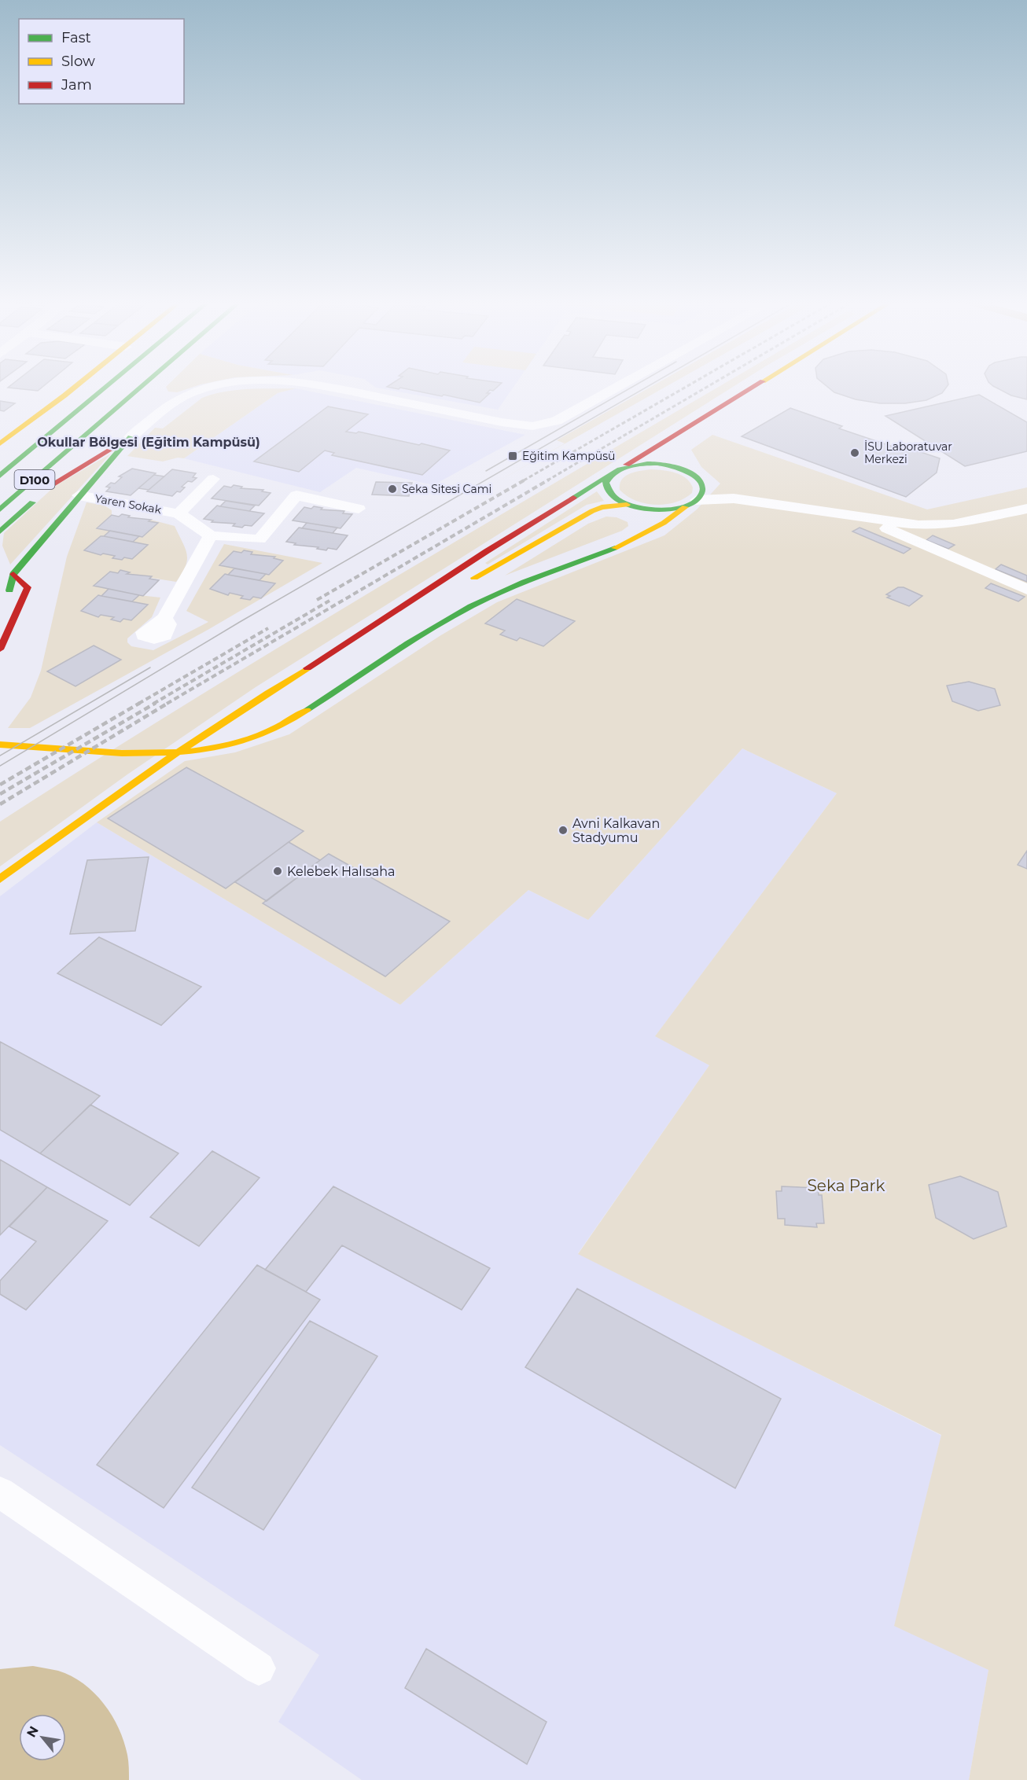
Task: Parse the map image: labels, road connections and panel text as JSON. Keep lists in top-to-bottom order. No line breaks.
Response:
{"streets":{"main road":["D100"],"street":["Yaren Sokak"]},"districts":["Okullar Bölgesi (Eğitim Kampüsü)"],"parks":["Seka Park"],"places":{"other":["İSU Laboratuvar Merkezi","Seka Sitesi Cami","Avni Kalkavan Stadyumu","Kelebek Halısaha"],"transit":["Eğitim Kampüsü"]},"legend":["Fast","Slow","Jam"],"north":"top left"}
